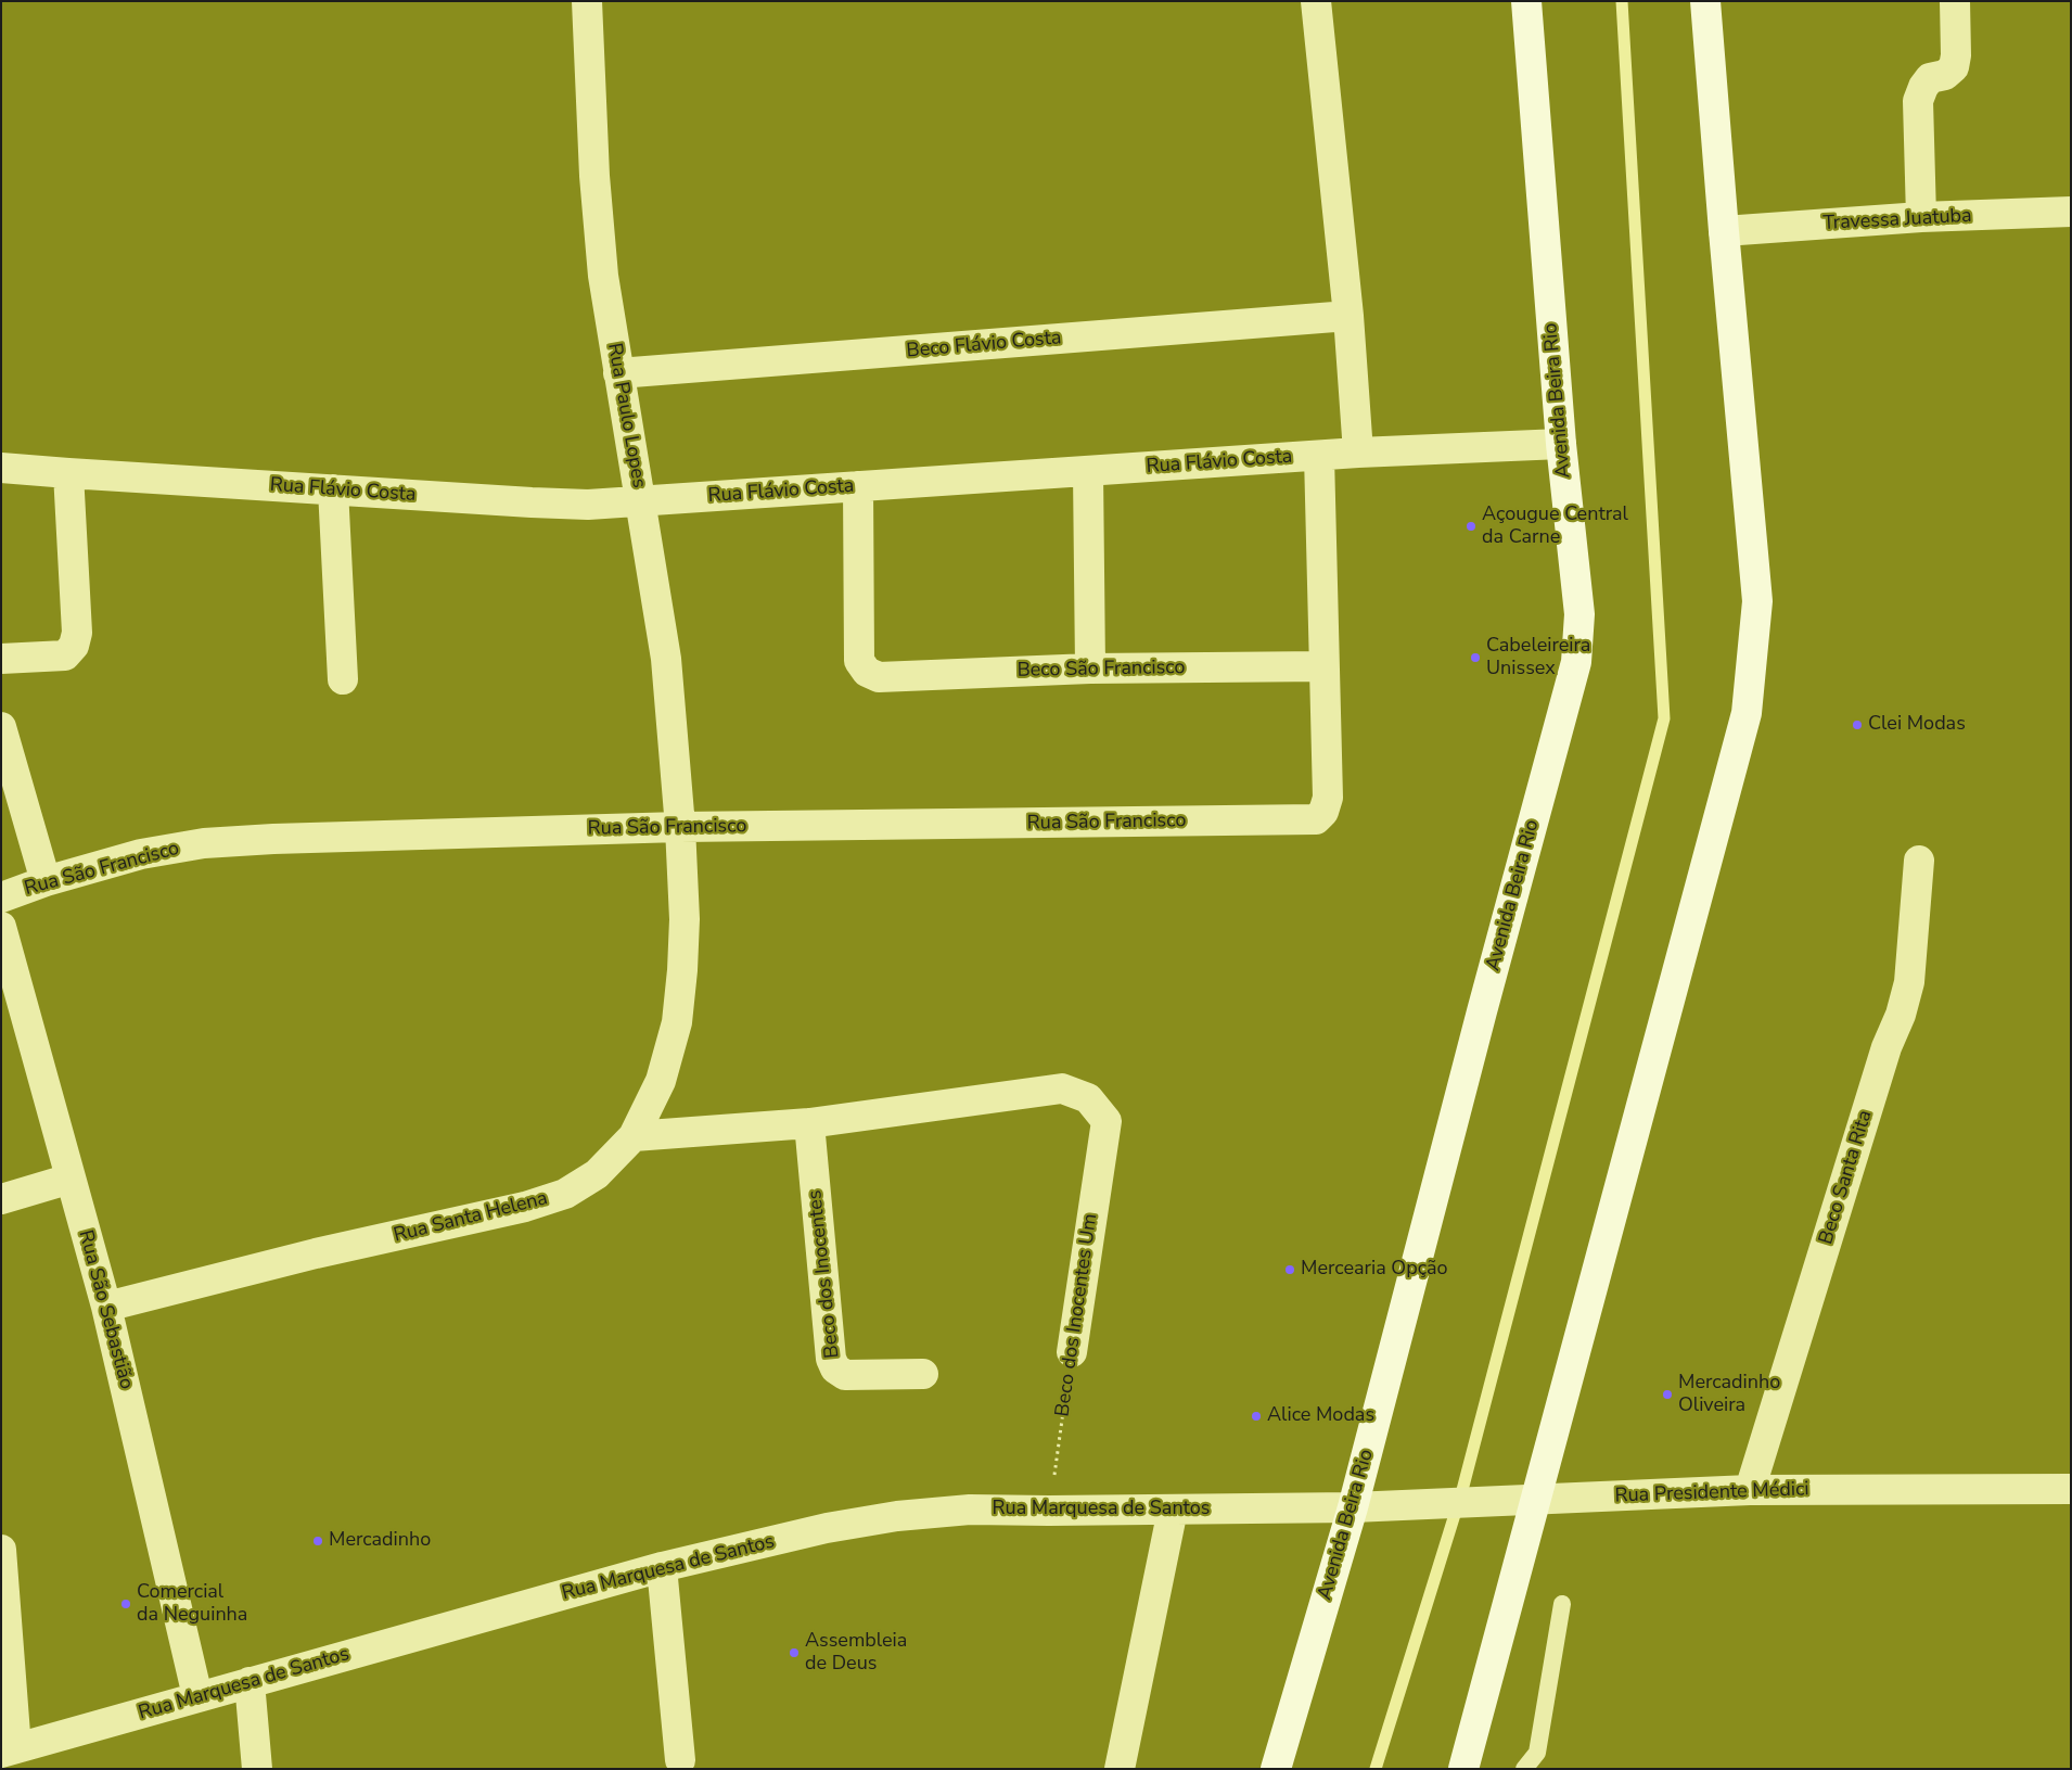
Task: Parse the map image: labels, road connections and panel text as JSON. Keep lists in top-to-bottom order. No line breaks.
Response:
{"streets":{"street":["Travessa Juatuba","Beco Flávio Costa","Avenida Beira Rio","Rua Paulo Lopes","Rua Flávio Costa","Beco São Francisco","Rua São Francisco","Beco Santa Rita","Rua Santa Helena","Beco dos Inocentes","Rua São Sebastião","Beco dos Inocentes Um","Rua Presidente Médici","Rua Marquesa de Santos"]},"crossings":[["Beco Flávio Costa","Rua Paulo Lopes"],["Avenida Beira Rio","Rua Flávio Costa"],["Avenida Beira Rio","Rua Presidente Médici"],["Avenida Beira Rio","Rua Marquesa de Santos"],["Rua Paulo Lopes","Rua Flávio Costa"],["Rua Paulo Lopes","Rua São Francisco"],["Rua Paulo Lopes","Rua Santa Helena"],["Rua Flávio Costa","Beco São Francisco"],["Beco São Francisco","Rua São Francisco"],["Rua São Francisco","Rua Santa Helena"],["Beco Santa Rita","Rua Presidente Médici"],["Rua Santa Helena","Rua São Sebastião"],["Beco dos Inocentes","Beco dos Inocentes Um"],["Rua São Sebastião","Rua Marquesa de Santos"],["Beco dos Inocentes Um","Rua Marquesa de Santos"],["Rua Presidente Médici","Rua Marquesa de Santos"]],"places":["Açougue Central da Carne","Cabeleireira Unissex","Clei Modas","Mercearia Opção","Mercadinho Oliveira","Alice Modas","Mercadinho","Comercial da Neguinha","Assembleia de Deus"]}
